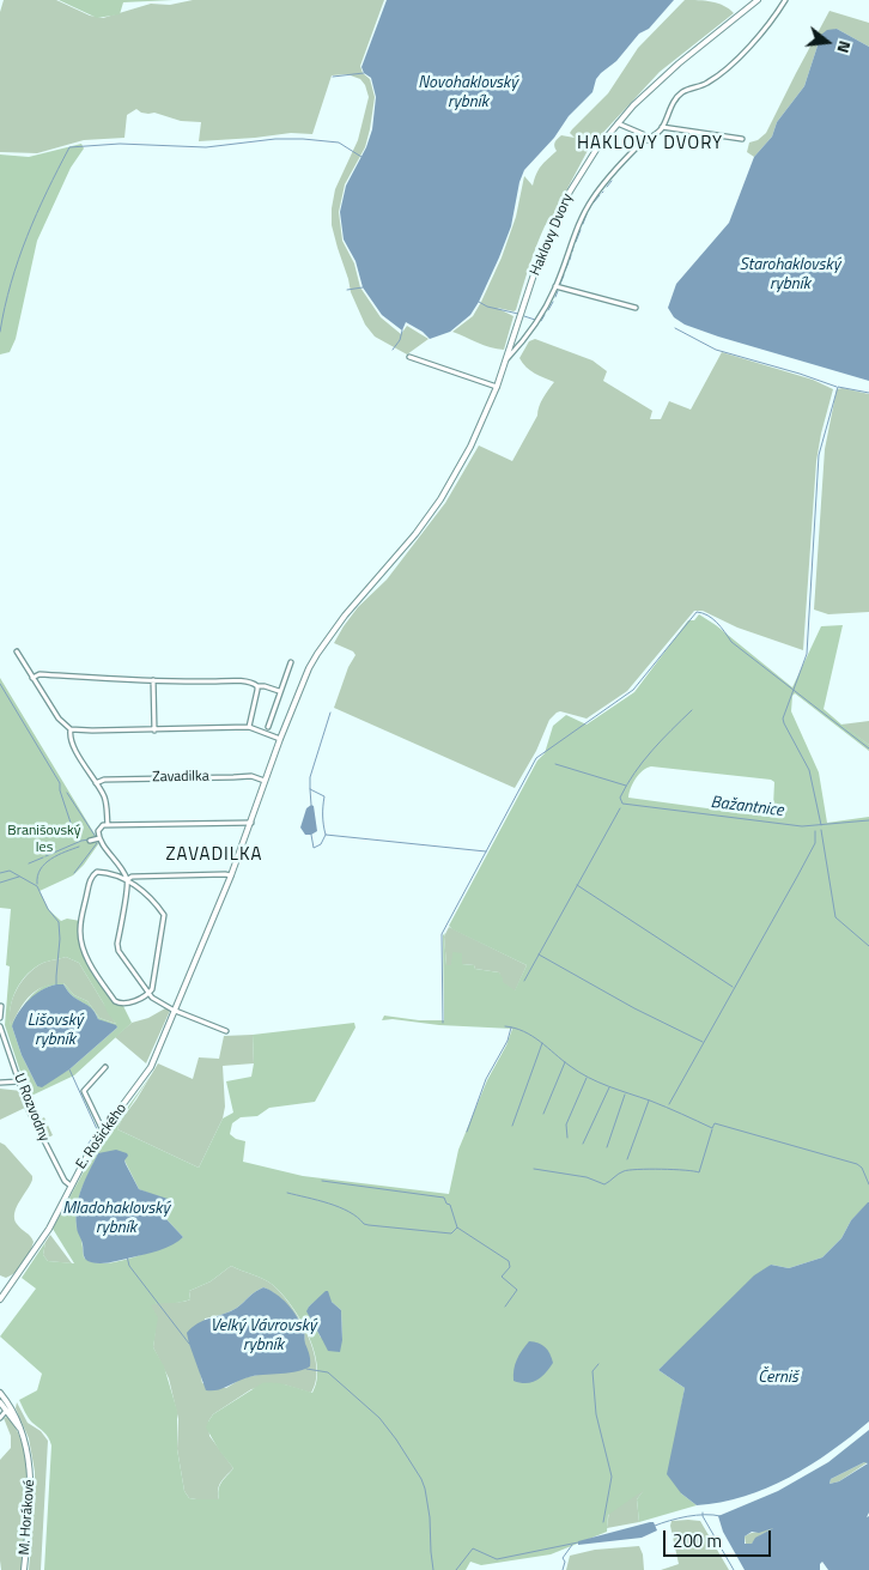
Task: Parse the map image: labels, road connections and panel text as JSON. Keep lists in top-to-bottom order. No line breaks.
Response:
{"streets":{"street":["Haklovy Dvory","Zavadilka","U Rozvodny","E. Rošického","M. Horákové"]},"crossings":[["U Rozvodny","E. Rošického"]],"districts":["HAKLOVY DVORY","ZAVADILKA"],"water":["Novohaklovský rybník","Starohaklovský rybník","Bažantnice","Lišovský rybník","Mladohaklovský rybník","Velký Vávrovský rybník","Černiš"],"parks":["Branišovský les"],"scale_bar":"200 m","north":"right"}
